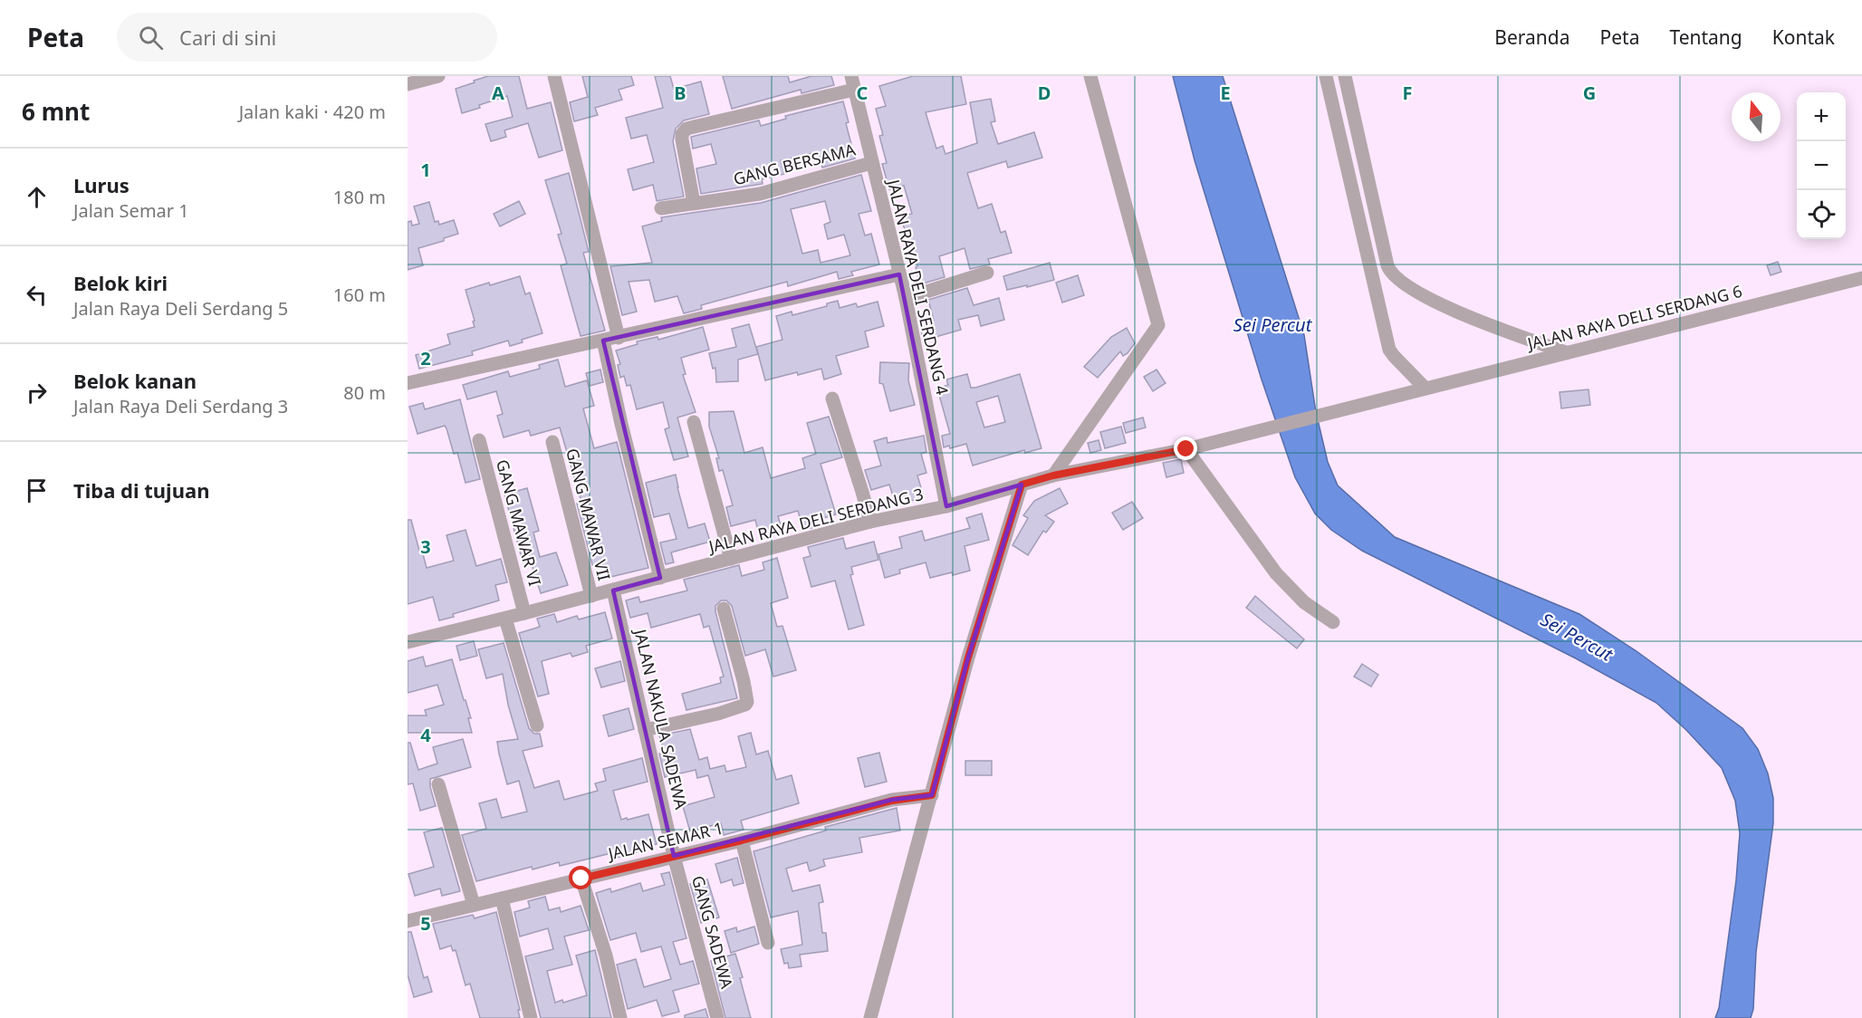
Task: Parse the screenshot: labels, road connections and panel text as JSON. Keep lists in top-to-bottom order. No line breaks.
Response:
{"streets":{"street":["GANG BERSAMA","JALAN RAYA DELI SERDANG 4","JALAN RAYA DELI SERDANG 6","GANG MAWAR VII","JALAN RAYA DELI SERDANG 3","GANG MAWAR VI","JALAN NAKULA SADEWA","JALAN SEMAR 1","GANG SADEWA"]},"crossings":[["GANG BERSAMA","JALAN RAYA DELI SERDANG 4"],["JALAN RAYA DELI SERDANG 4","JALAN RAYA DELI SERDANG 3"],["JALAN RAYA DELI SERDANG 6","JALAN RAYA DELI SERDANG 3"],["GANG MAWAR VII","JALAN RAYA DELI SERDANG 3"],["JALAN RAYA DELI SERDANG 3","GANG MAWAR VI"],["JALAN RAYA DELI SERDANG 3","JALAN NAKULA SADEWA"],["JALAN NAKULA SADEWA","JALAN SEMAR 1"],["JALAN NAKULA SADEWA","GANG SADEWA"],["JALAN SEMAR 1","GANG SADEWA"]],"water":["Sei Percut"],"north":"top","page":{"header":"Peta","search":"Cari di sini","nav":["Beranda","Peta","Tentang","Kontak"],"heading":["6 mnt","Jalan kaki · 420 m"],"map_buttons":["+","−"],"list":[["Lurus","Jalan Semar 1","180 m"],["Belok kiri","Jalan Raya Deli Serdang 5","160 m"],["Belok kanan","Jalan Raya Deli Serdang 3","80 m"],"Tiba di tujuan"]},"grid":{"columns":["A","B","C","D","E","F","G"],"rows":["1","2","3","4","5"]}}
